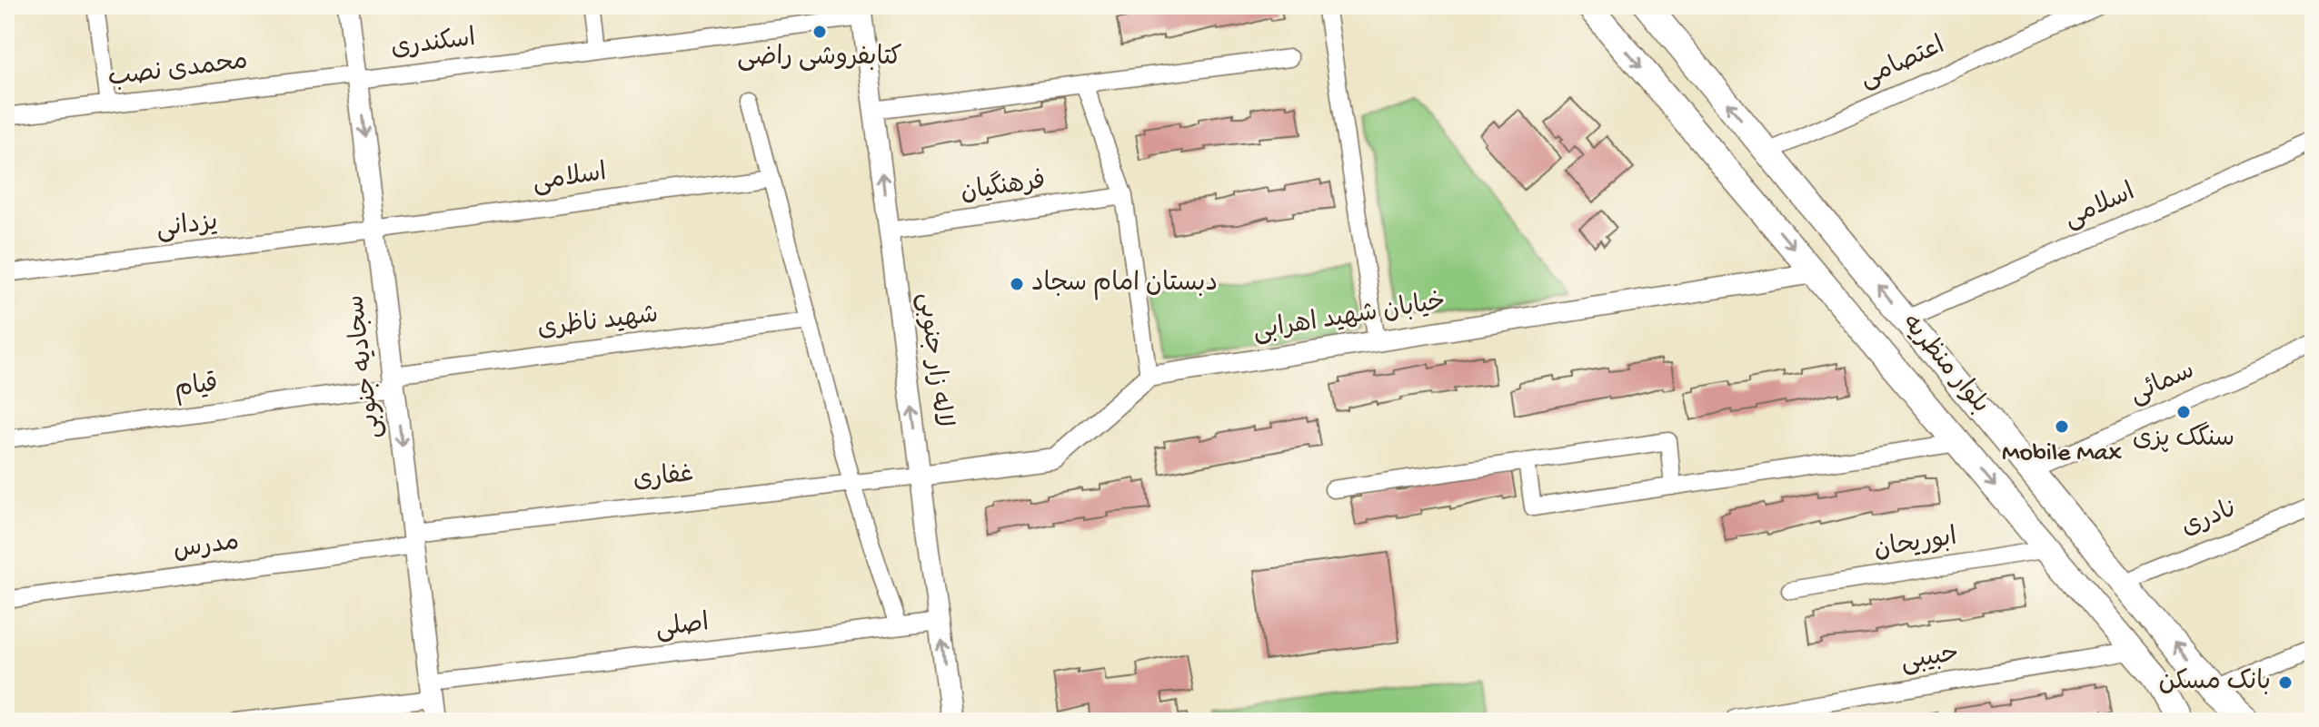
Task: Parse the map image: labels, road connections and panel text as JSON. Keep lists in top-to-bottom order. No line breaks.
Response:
{"streets":{"main road":["بلوار منظریه"],"street":["اسکندری","اعتصامی","محمدی نصب","اسلامی","فرهنگیان","یزدانی","خیابان شهید اهرابی","شهید ناظری","لاله زار جنوبی","سجادیه جنوبی","سمائی","قیام","غفاری","نادری","ابوریحان","مدرس","اصلی","حبیبی"]},"crossings":[["اسکندری","محمدی نصب"],["اسکندری","لاله زار جنوبی"],["اسکندری","سجادیه جنوبی"],["اعتصامی","بلوار منظریه"],["محمدی نصب","سجادیه جنوبی"],["اسلامی","یزدانی"],["اسلامی","بلوار منظریه"],["اسلامی","سجادیه جنوبی"],["فرهنگیان","لاله زار جنوبی"],["یزدانی","سجادیه جنوبی"],["خیابان شهید اهرابی","بلوار منظریه"],["شهید ناظری","سجادیه جنوبی"],["شهید ناظری","قیام"],["لاله زار جنوبی","غفاری"],["لاله زار جنوبی","اصلی"],["بلوار منظریه","سمائی"],["بلوار منظریه","نادری"],["بلوار منظریه","ابوریحان"],["بلوار منظریه","حبیبی"],["سجادیه جنوبی","قیام"],["سجادیه جنوبی","غفاری"],["سجادیه جنوبی","مدرس"],["سجادیه جنوبی","اصلی"],["غفاری","مدرس"]],"one_way":["سجادیه جنوبی"],"places":["کتابفروشی راضی","دبستان امام سجاد","سنگک پزی","Mobile Max","بانک مسکن"]}
